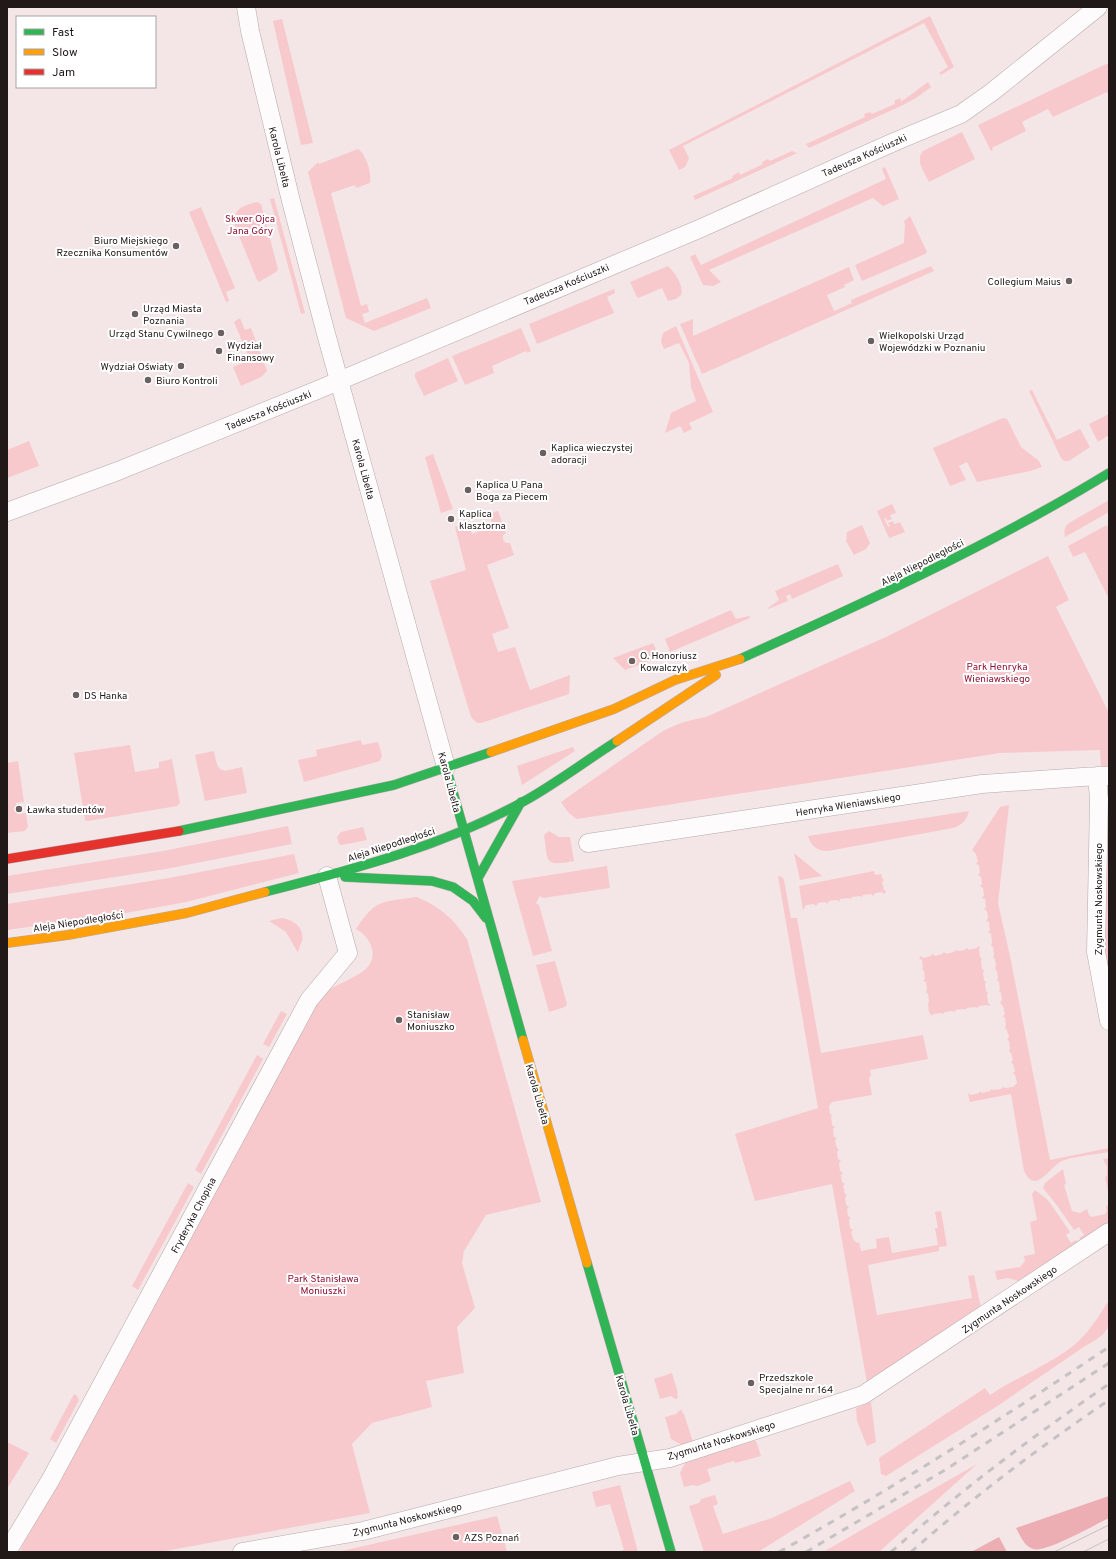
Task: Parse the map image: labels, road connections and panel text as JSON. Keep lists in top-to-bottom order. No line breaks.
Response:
{"streets":{"street":["Tadeusza Kościuszki","Karola Libelta","Aleja Niepodległości","Henryka Wieniawskiego","Zygmunta Noskowskiego","Fryderyka Chopina"]},"crossings":[["Tadeusza Kościuszki","Karola Libelta"],["Karola Libelta","Aleja Niepodległości"],["Karola Libelta","Zygmunta Noskowskiego"],["Aleja Niepodległości","Fryderyka Chopina"],["Henryka Wieniawskiego","Zygmunta Noskowskiego"]],"parks":["Skwer Ojca Jana Góry","Park Henryka Wieniawskiego","Park Stanisława Moniuszki"],"places":["Biuro Miejskiego Rzecznika Konsumentów","Collegium Maius","Urząd Miasta Poznania","Urząd Stanu Cywilnego","Wielkopolski Urząd Wojewódzki w Poznaniu","Wydział Finansowy","Wydział Oświaty","Biuro Kontroli","Kaplica wieczystej adoracji","Kaplica U Pana Boga za Piecem","Kaplica klasztorna","O. Honoriusz Kowalczyk","DS Hanka","Ławka studentów","Stanisław Moniuszko","Przedszkole Specjalne nr 164","AZS Poznań"],"legend":["Fast","Slow","Jam"]}
